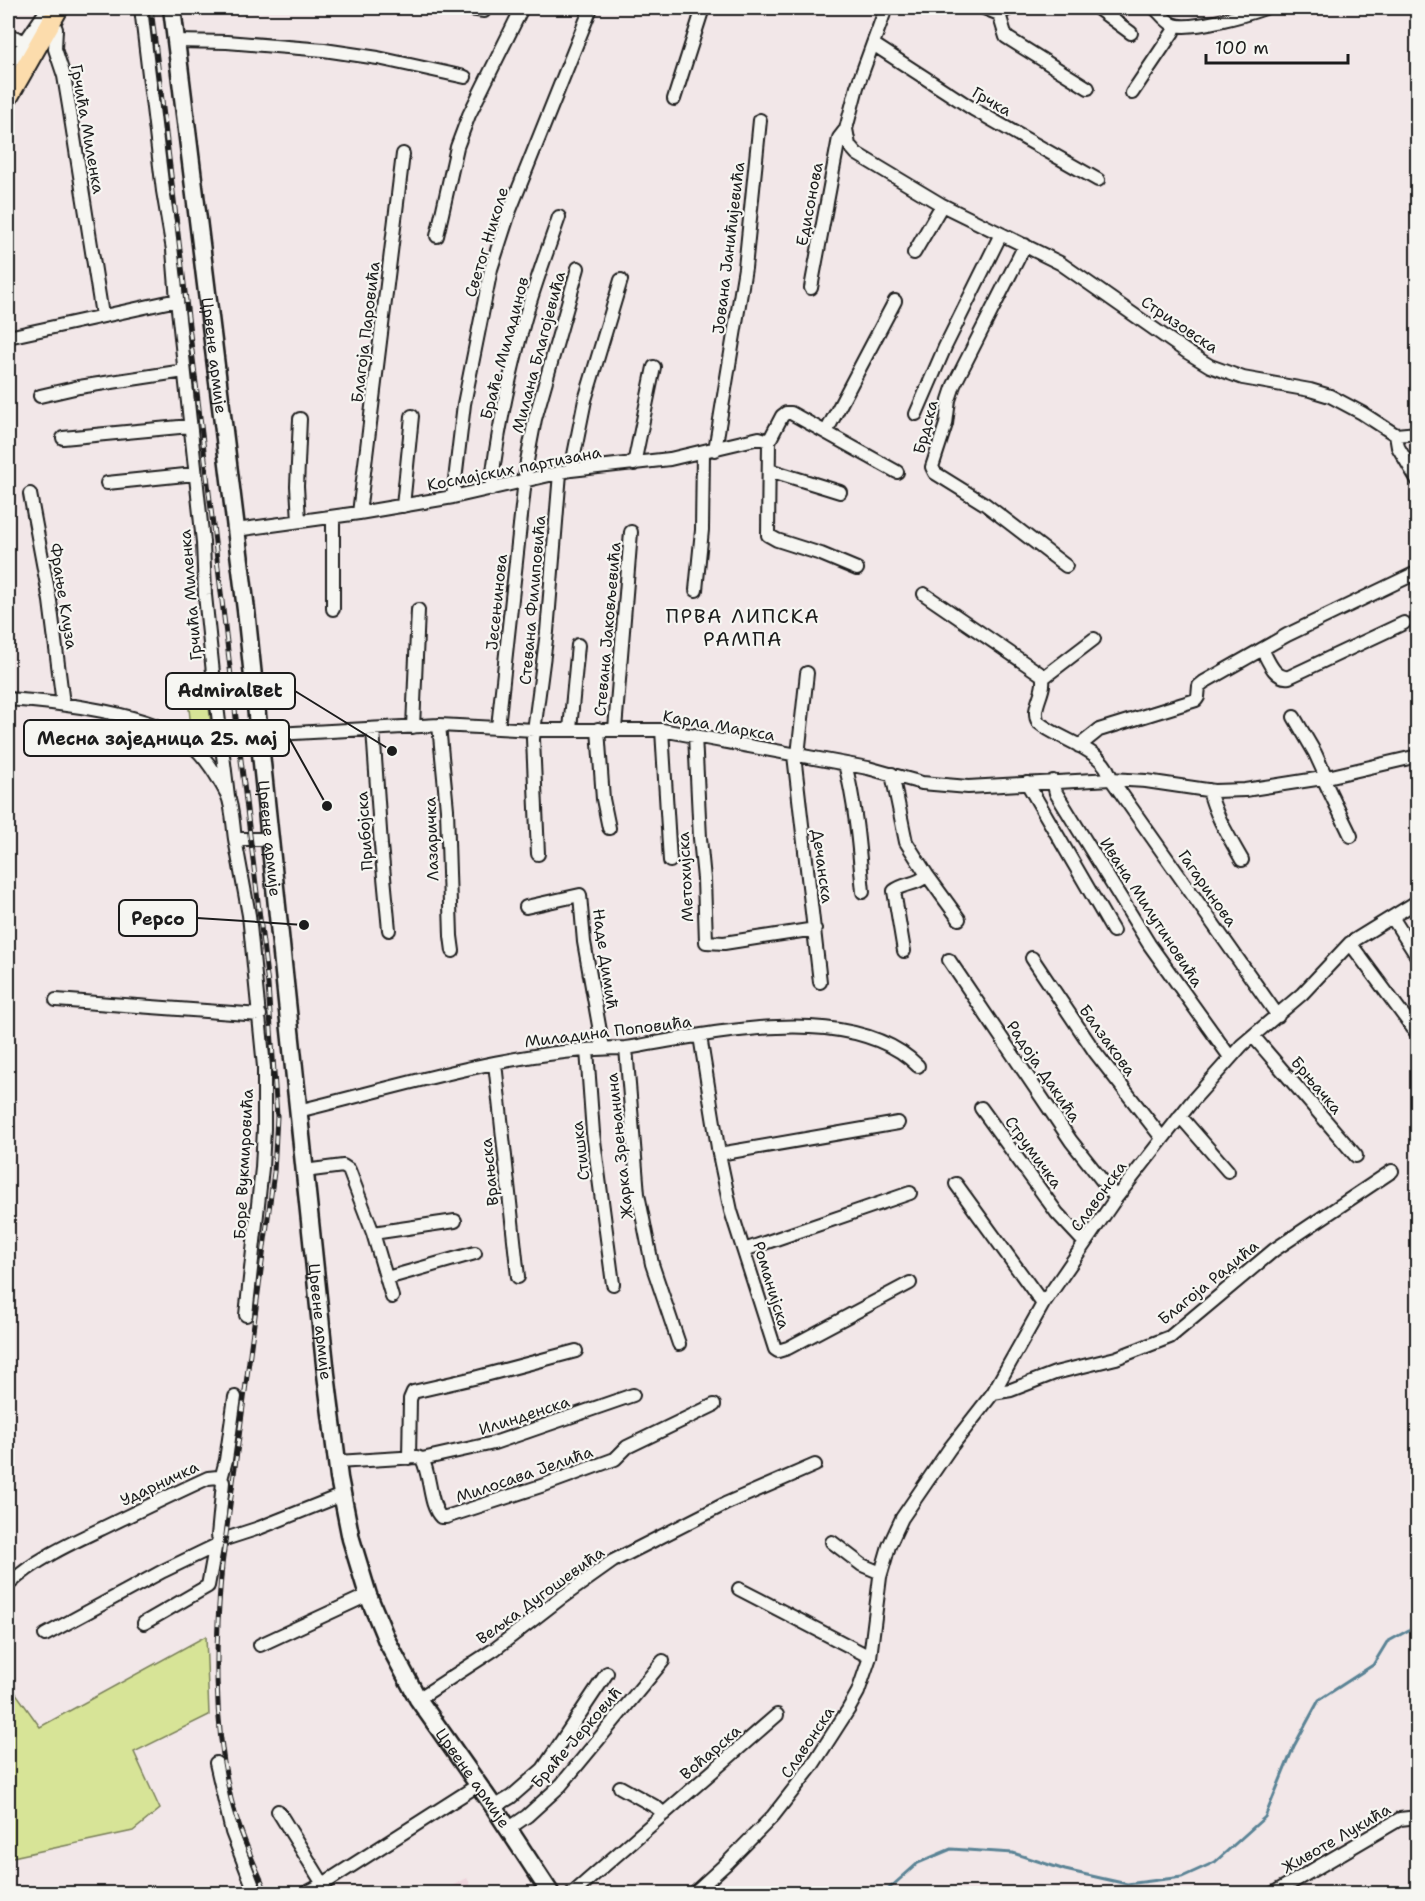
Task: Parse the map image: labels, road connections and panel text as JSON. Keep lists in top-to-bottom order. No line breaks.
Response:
{"streets":{"main road":["Црвене армије"],"street":["Грчка","Грчића Миленка","Едисонова","Светог Николе","Јована Јанићијевића","Стризовска","Благоја Паровића","Браће Миладинов","Милана Благојевића","Брдска","Космајских партизана","Фрање Клуза","Стевана Филиповића","Јесењинова","Стевана Јаковљевића","Карла Маркса","Прибојска","Лазаричка","Дечанска","Метохијска","Гагаринова","Ивана Милутиновића","Наде Димић","Миладина Поповића","Балзакова","Радоја Дакића","Брњачка","Жарка Зрењанина","Стишка","Струмичка","Боре Вукмировића","Врањска","Славонска","Благоја Радића","Романијска","Илинденска","Милосава Јелића","Ударничка","Вељка Дугошевића","Браће Јерковић","Воћарска","Животе Лукића"]},"crossings":[["Едисонова","Стризовска"],["Светог Николе","Космајских партизана"],["Јована Јанићијевића","Космајских партизана"],["Стризовска","Брдска"],["Благоја Паровића","Космајских партизана"],["Браће Миладинов","Космајских партизана"],["Милана Благојевића","Космајских партизана"],["Милана Благојевића","Јесењинова"],["Црвене армије","Космајских партизана"],["Црвене армије","Карла Маркса"],["Црвене армије","Миладина Поповића"],["Црвене армије","Вељка Дугошевића"],["Црвене армије","Браће Јерковић"],["Космајских партизана","Стевана Филиповића"],["Космајских партизана","Јесењинова"],["Стевана Филиповића","Карла Маркса"],["Јесењинова","Карла Маркса"],["Стевана Јаковљевића","Карла Маркса"],["Карла Маркса","Прибојска"],["Карла Маркса","Лазаричка"],["Карла Маркса","Дечанска"],["Карла Маркса","Метохијска"],["Карла Маркса","Гагаринова"],["Карла Маркса","Ивана Милутиновића"],["Дечанска","Метохијска"],["Гагаринова","Славонска"],["Ивана Милутиновића","Славонска"],["Наде Димић","Миладина Поповића"],["Миладина Поповића","Жарка Зрењанина"],["Миладина Поповића","Стишка"],["Миладина Поповића","Врањска"],["Миладина Поповића","Романијска"],["Балзакова","Славонска"],["Радоја Дакића","Славонска"],["Брњачка","Славонска"],["Струмичка","Славонска"],["Славонска","Благоја Радића"],["Илинденска","Милосава Јелића"]],"districts":["ПРВА ЛИПСКА РАМПА"],"places":["AdmiralBet","Месна заједница 25. мај","Pepco"],"scale_bar":"100 m"}
